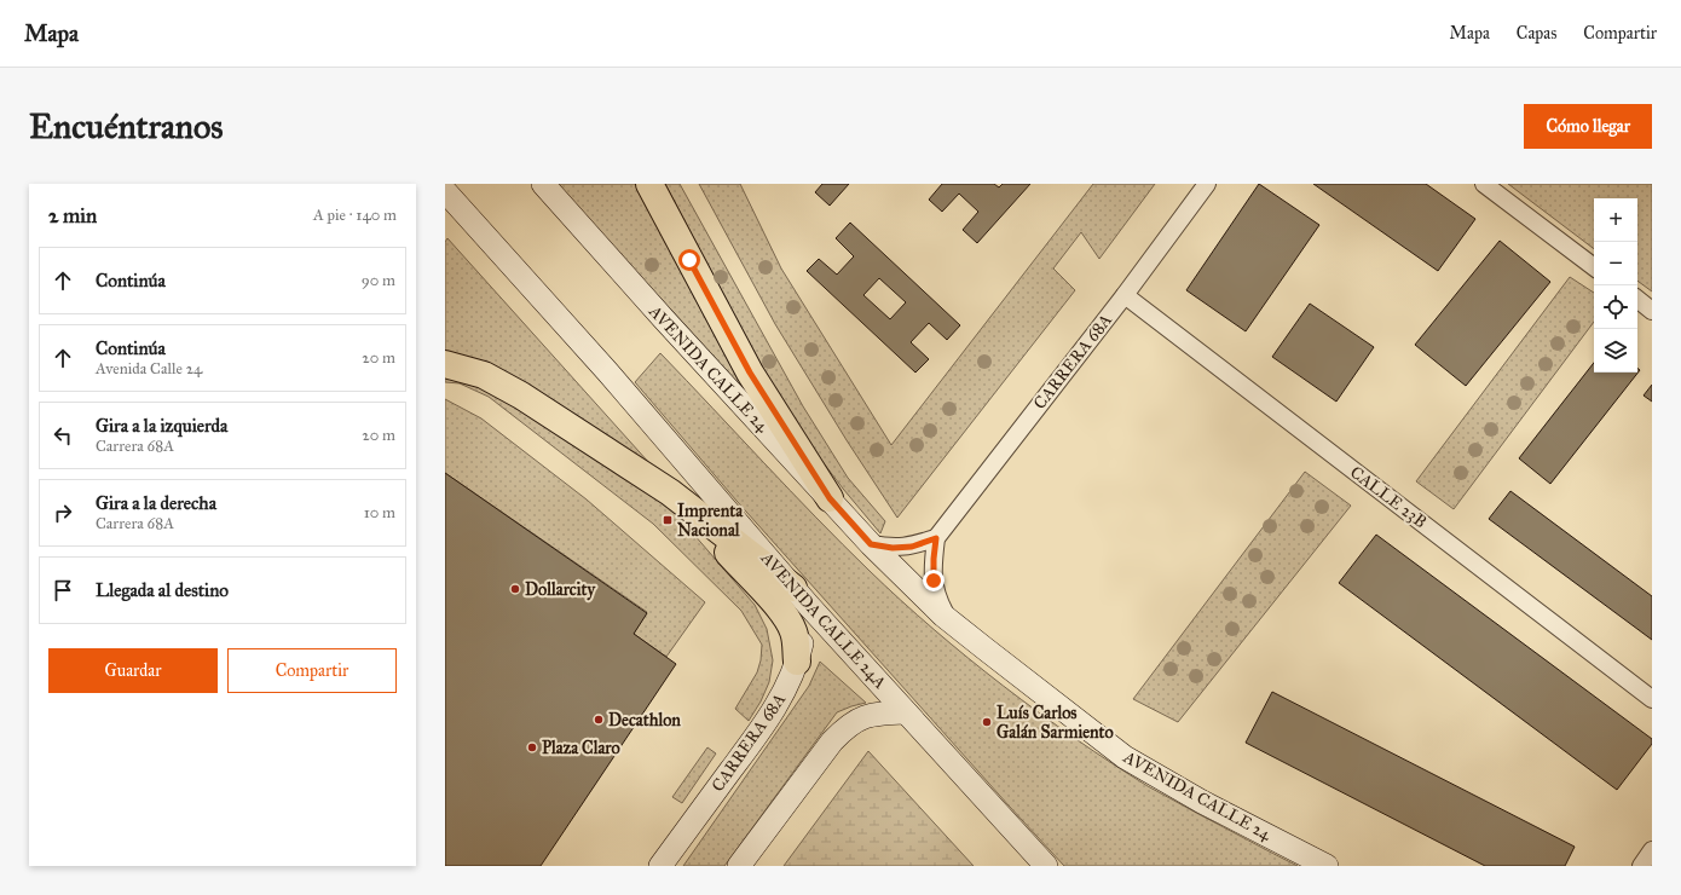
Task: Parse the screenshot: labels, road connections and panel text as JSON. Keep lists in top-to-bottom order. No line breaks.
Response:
{"streets":{"main road":["CARRERA 68A","AVENIDA CALLE 24","AVENIDA CALLE 24A"],"street":["CALLE 23B"]},"crossings":[["CARRERA 68A","CALLE 23B"],["CARRERA 68A","AVENIDA CALLE 24A"]],"places":{"transit":["Imprenta Nacional"],"other":["Dollarcity","Decathlon","Luís Carlos Galán Sarmiento","Plaza Claro"]},"page":{"header":"Mapa","nav":["Mapa","Capas","Compartir"],"buttons":["Cómo llegar",["Guardar","Compartir"]],"title":"Encuéntranos","heading":["2 min","A pie · 140 m"],"map_buttons":["+","−"],"list":[["Continúa","90 m"],["Continúa","Avenida Calle 24","20 m"],["Gira a la izquierda","Carrera 68A","20 m"],["Gira a la derecha","Carrera 68A","10 m"],"Llegada al destino"]}}
